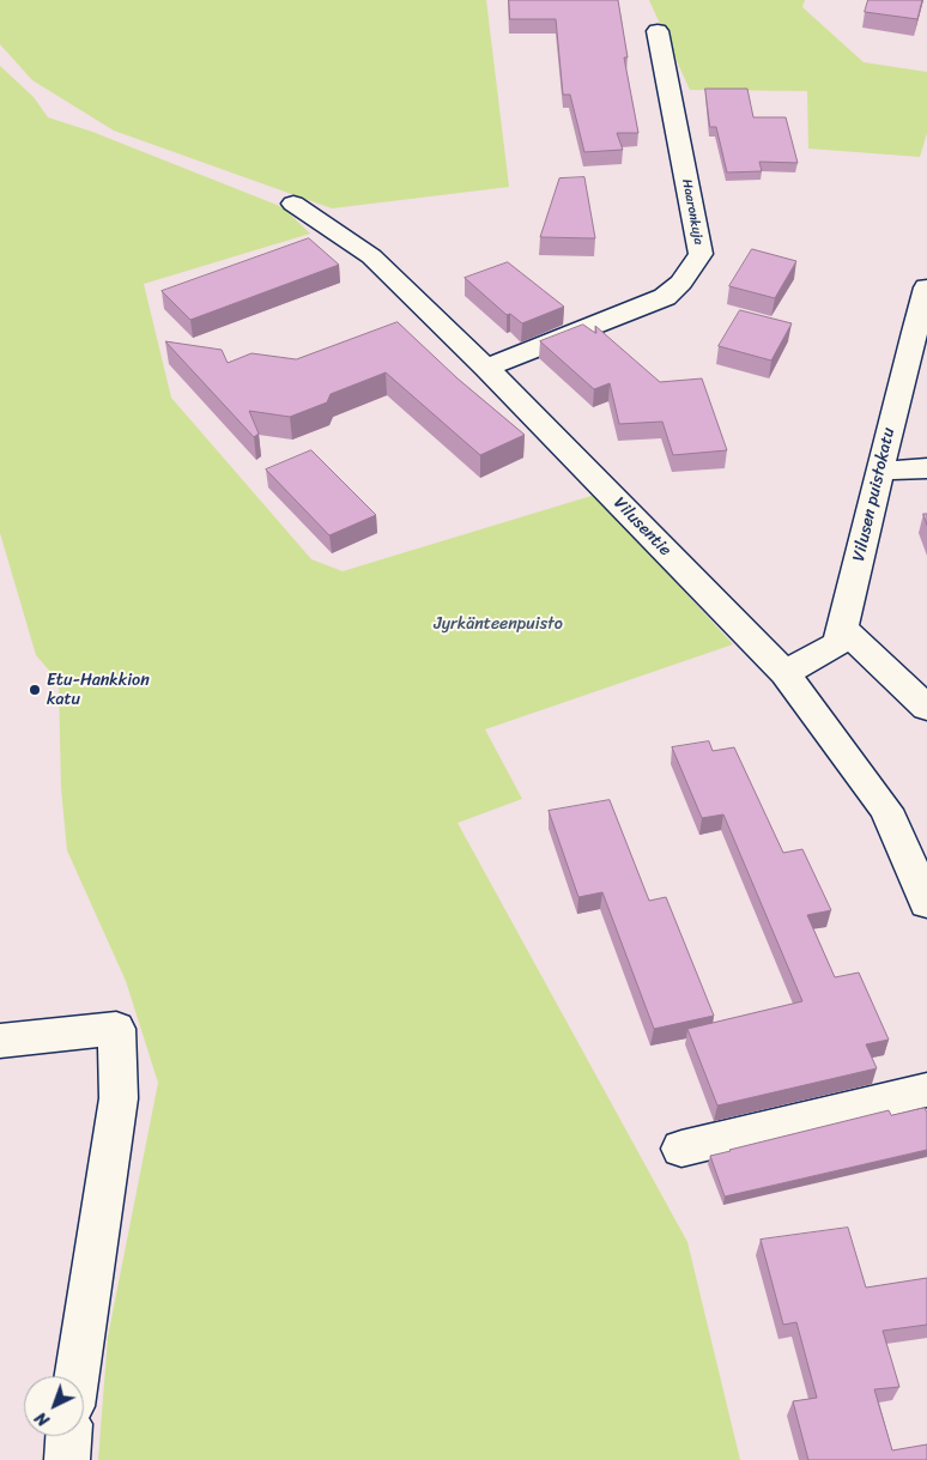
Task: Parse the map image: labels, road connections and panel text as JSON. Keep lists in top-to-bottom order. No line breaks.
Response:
{"streets":{"street":["Haaronkuja","Vilusen puistokatu","Vilusentie"]},"crossings":[["Haaronkuja","Vilusentie"],["Vilusen puistokatu","Vilusentie"]],"parks":["Jyrkänteenpuisto"],"places":["Etu-Hankkion katu"],"north":"bottom left"}
